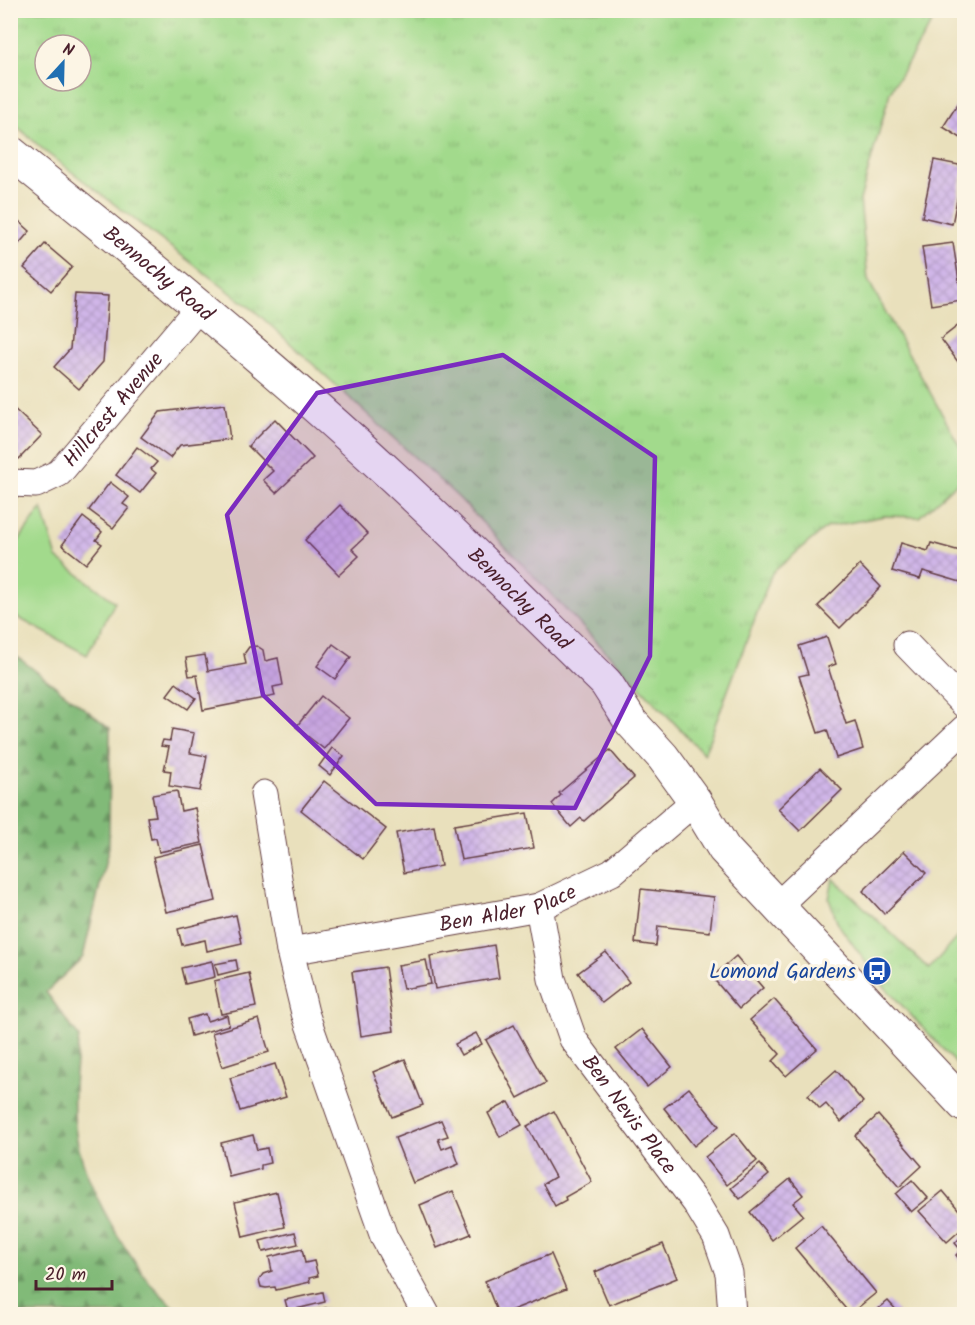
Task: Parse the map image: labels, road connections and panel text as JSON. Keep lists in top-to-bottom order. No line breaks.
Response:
{"streets":{"street":["Bennochy Road","Hillcrest Avenue","Ben Alder Place","Ben Nevis Place"]},"crossings":[["Bennochy Road","Hillcrest Avenue"],["Bennochy Road","Ben Alder Place"],["Ben Alder Place","Ben Nevis Place"]],"places":{"bus stop":["Lomond Gardens"]},"scale_bar":"20 m","north":"top"}
